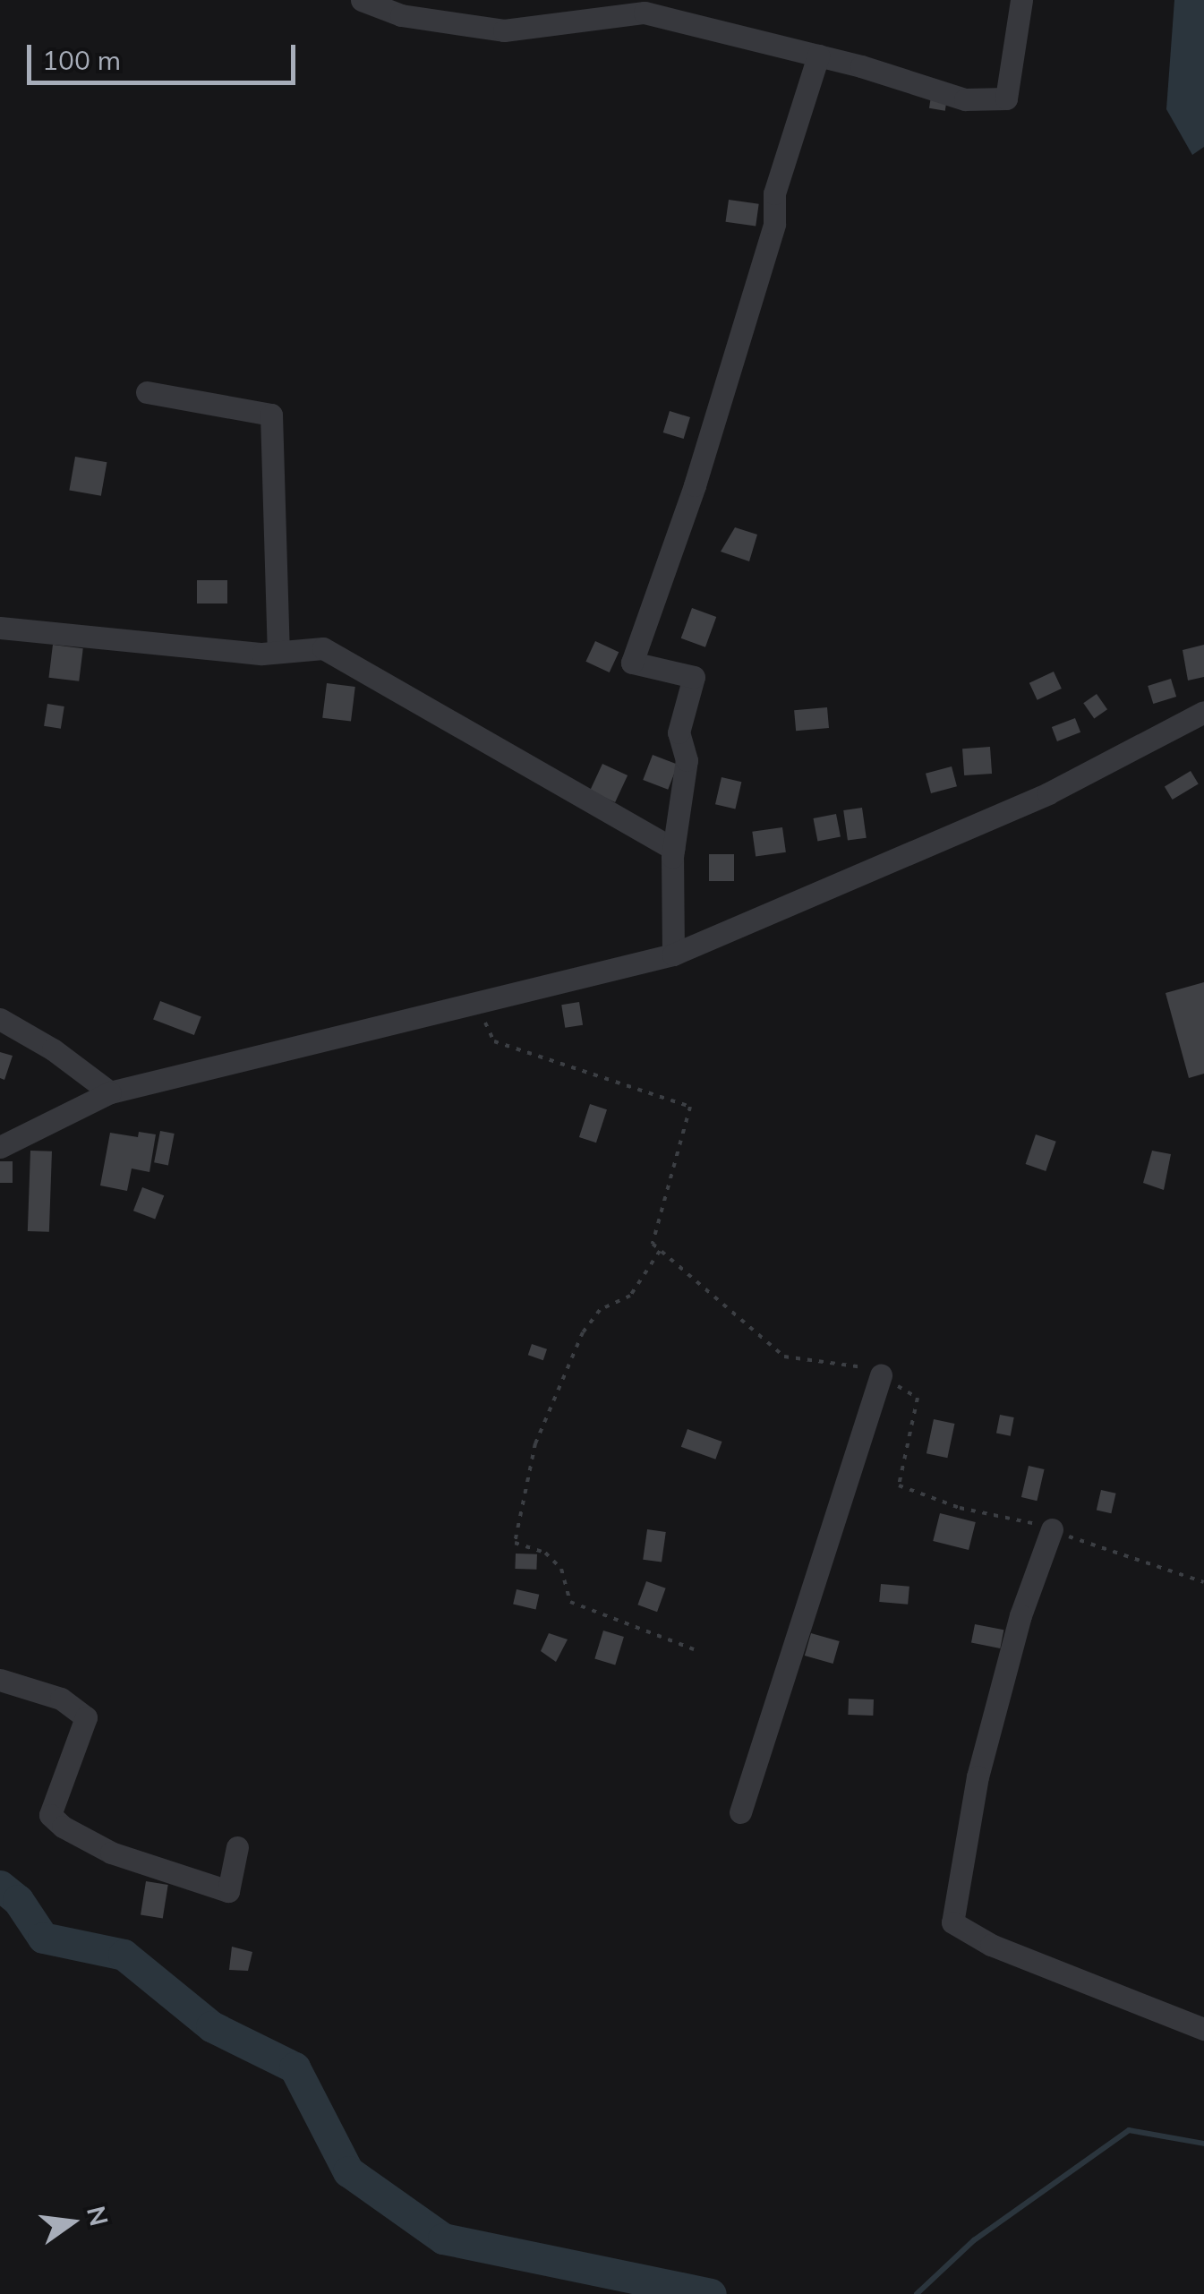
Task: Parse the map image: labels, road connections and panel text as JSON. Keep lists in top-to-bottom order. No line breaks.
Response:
{"scale_bar":"100 m","north":"right"}
